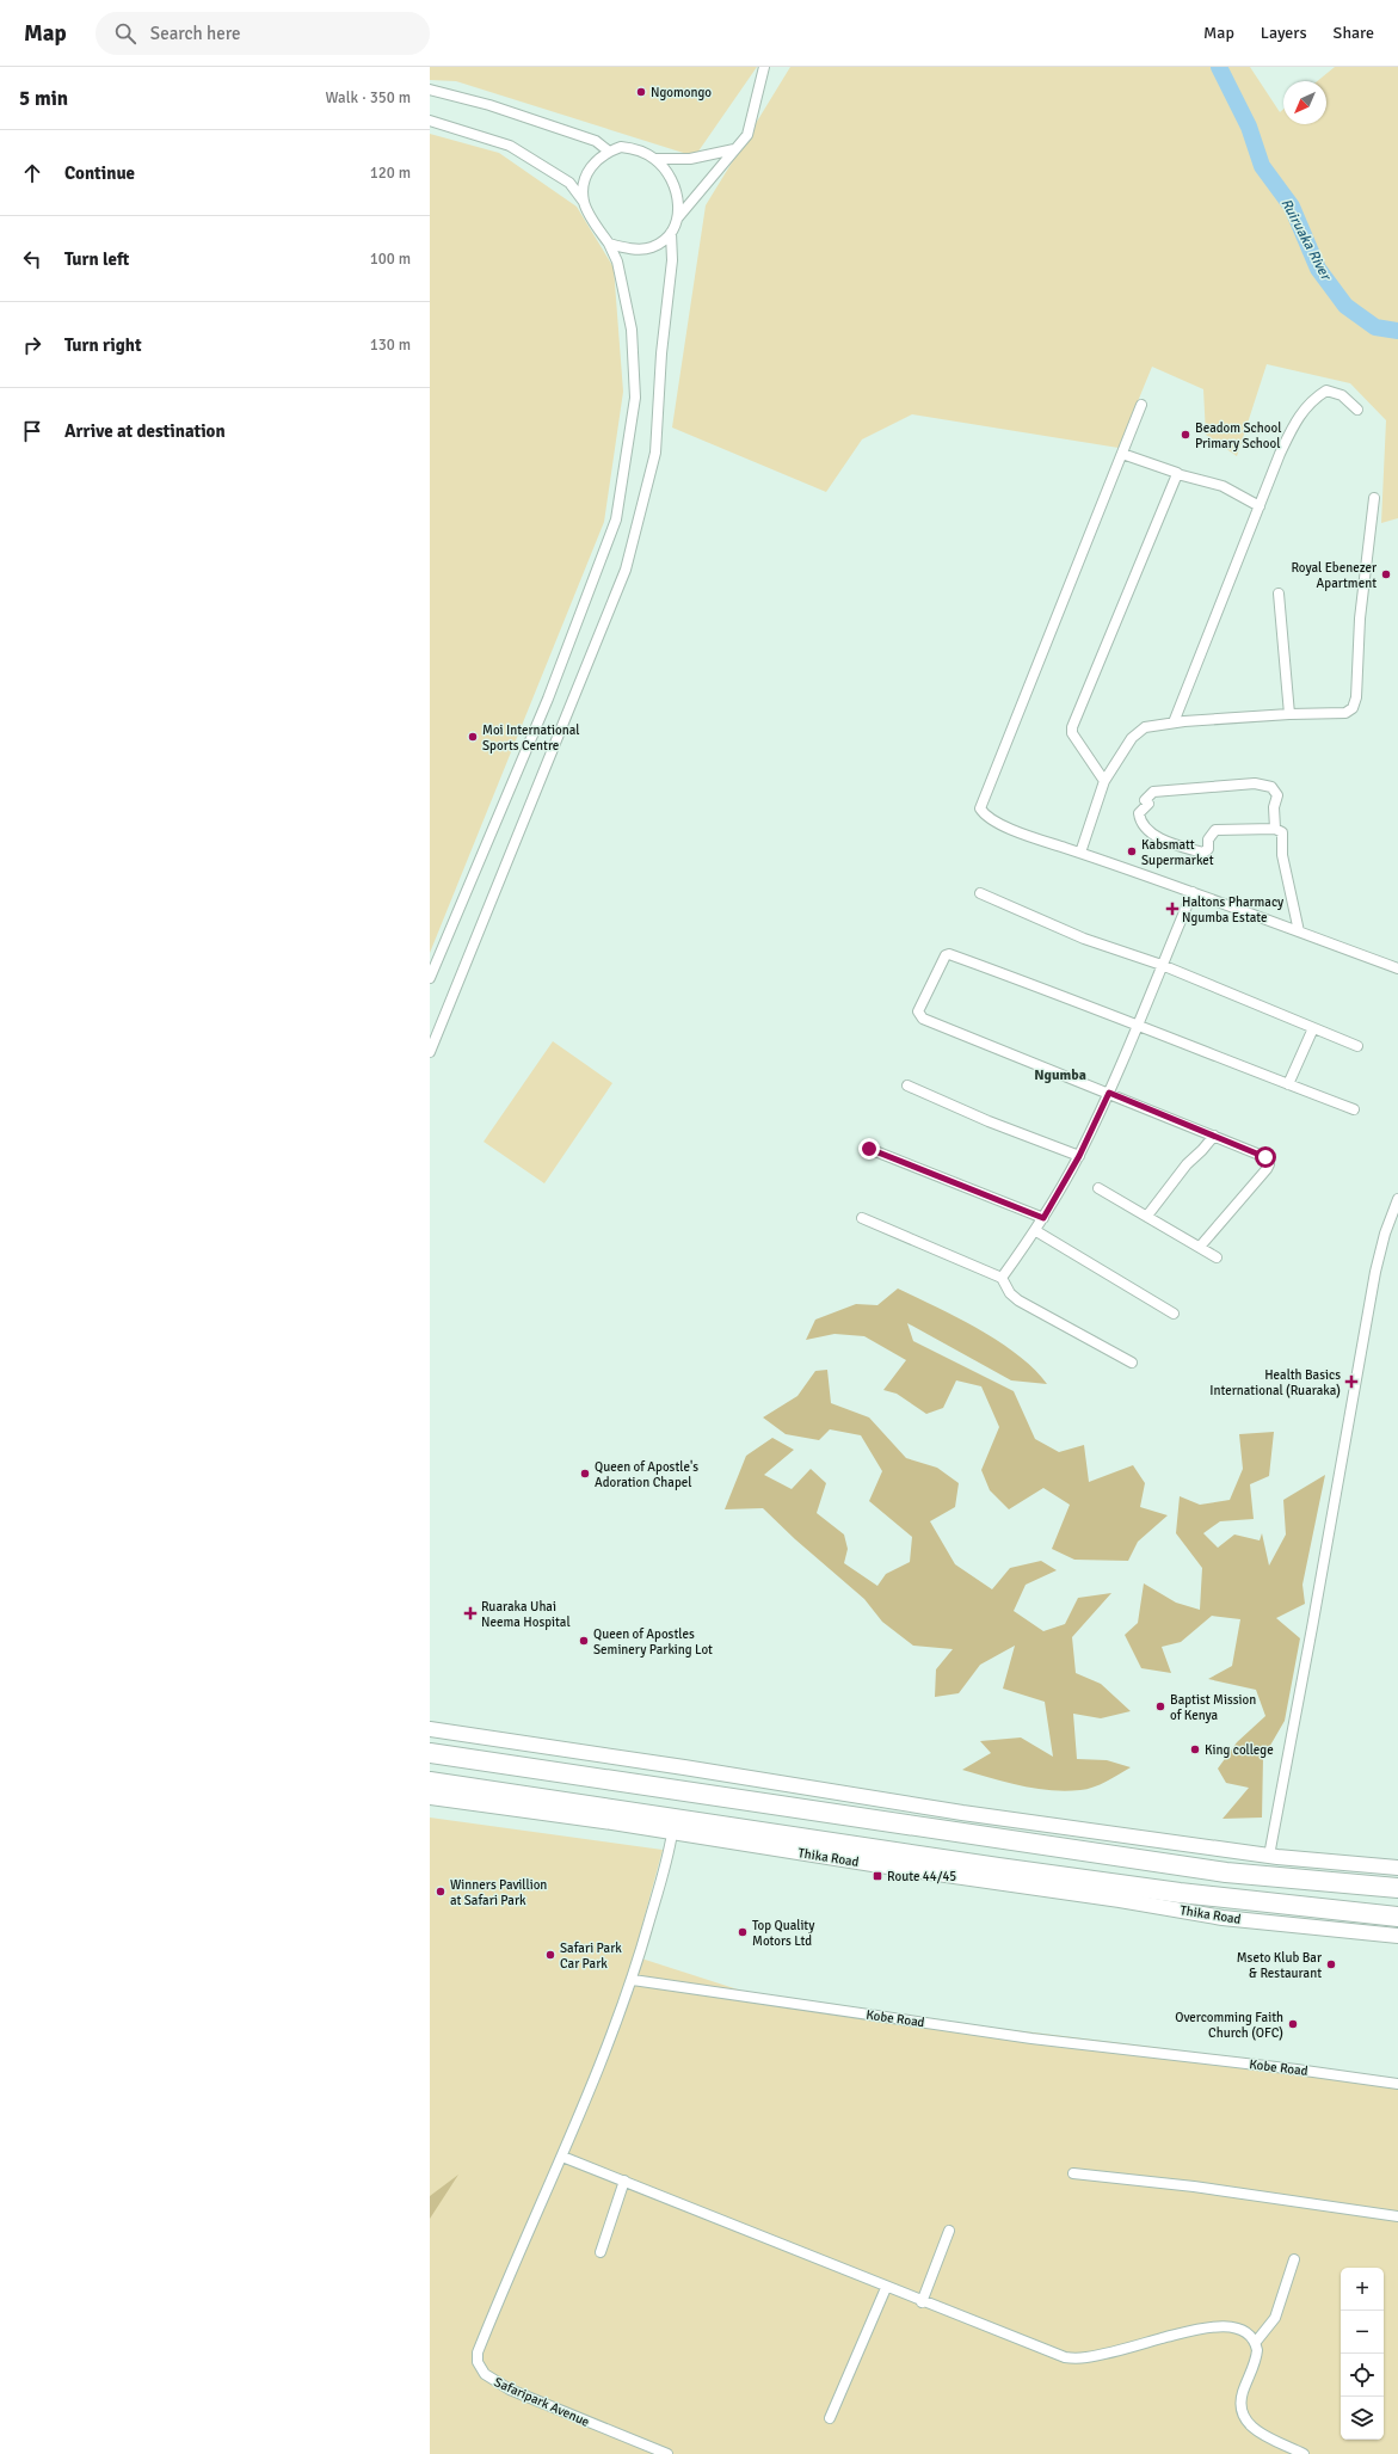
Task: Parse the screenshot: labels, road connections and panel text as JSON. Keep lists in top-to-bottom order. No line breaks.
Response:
{"streets":{"highway":["Thika Road"],"street":["Kobe Road","Safaripark Avenue"]},"districts":["Ngumba"],"water":["Ruiruaka River"],"places":{"other":["Ngomongo","Beadom School Primary School","Royal Ebenezer Apartment","Moi International Sports Centre","Kabsmatt Supermarket","Queen of Apostle's Adoration Chapel","Queen of Apostles Seminery Parking Lot","Baptist Mission of Kenya","King college","Winners Pavillion at Safari Park","Top Quality Motors Ltd","Safari Park Car Park","Mseto Klub Bar & Restaurant","Overcomming Faith Church (OFC)"],"health":["Haltons Pharmacy Ngumba Estate","Health Basics International (Ruaraka)","Ruaraka Uhai Neema Hospital"],"transit":["Route 44/45"]},"north":"bottom left","page":{"header":"Map","search":"Search here","nav":["Map","Layers","Share"],"heading":["5 min","Walk · 350 m"],"list":[["Continue","120 m"],["Turn left","100 m"],["Turn right","130 m"],"Arrive at destination"],"map_buttons":["+","−"]}}
